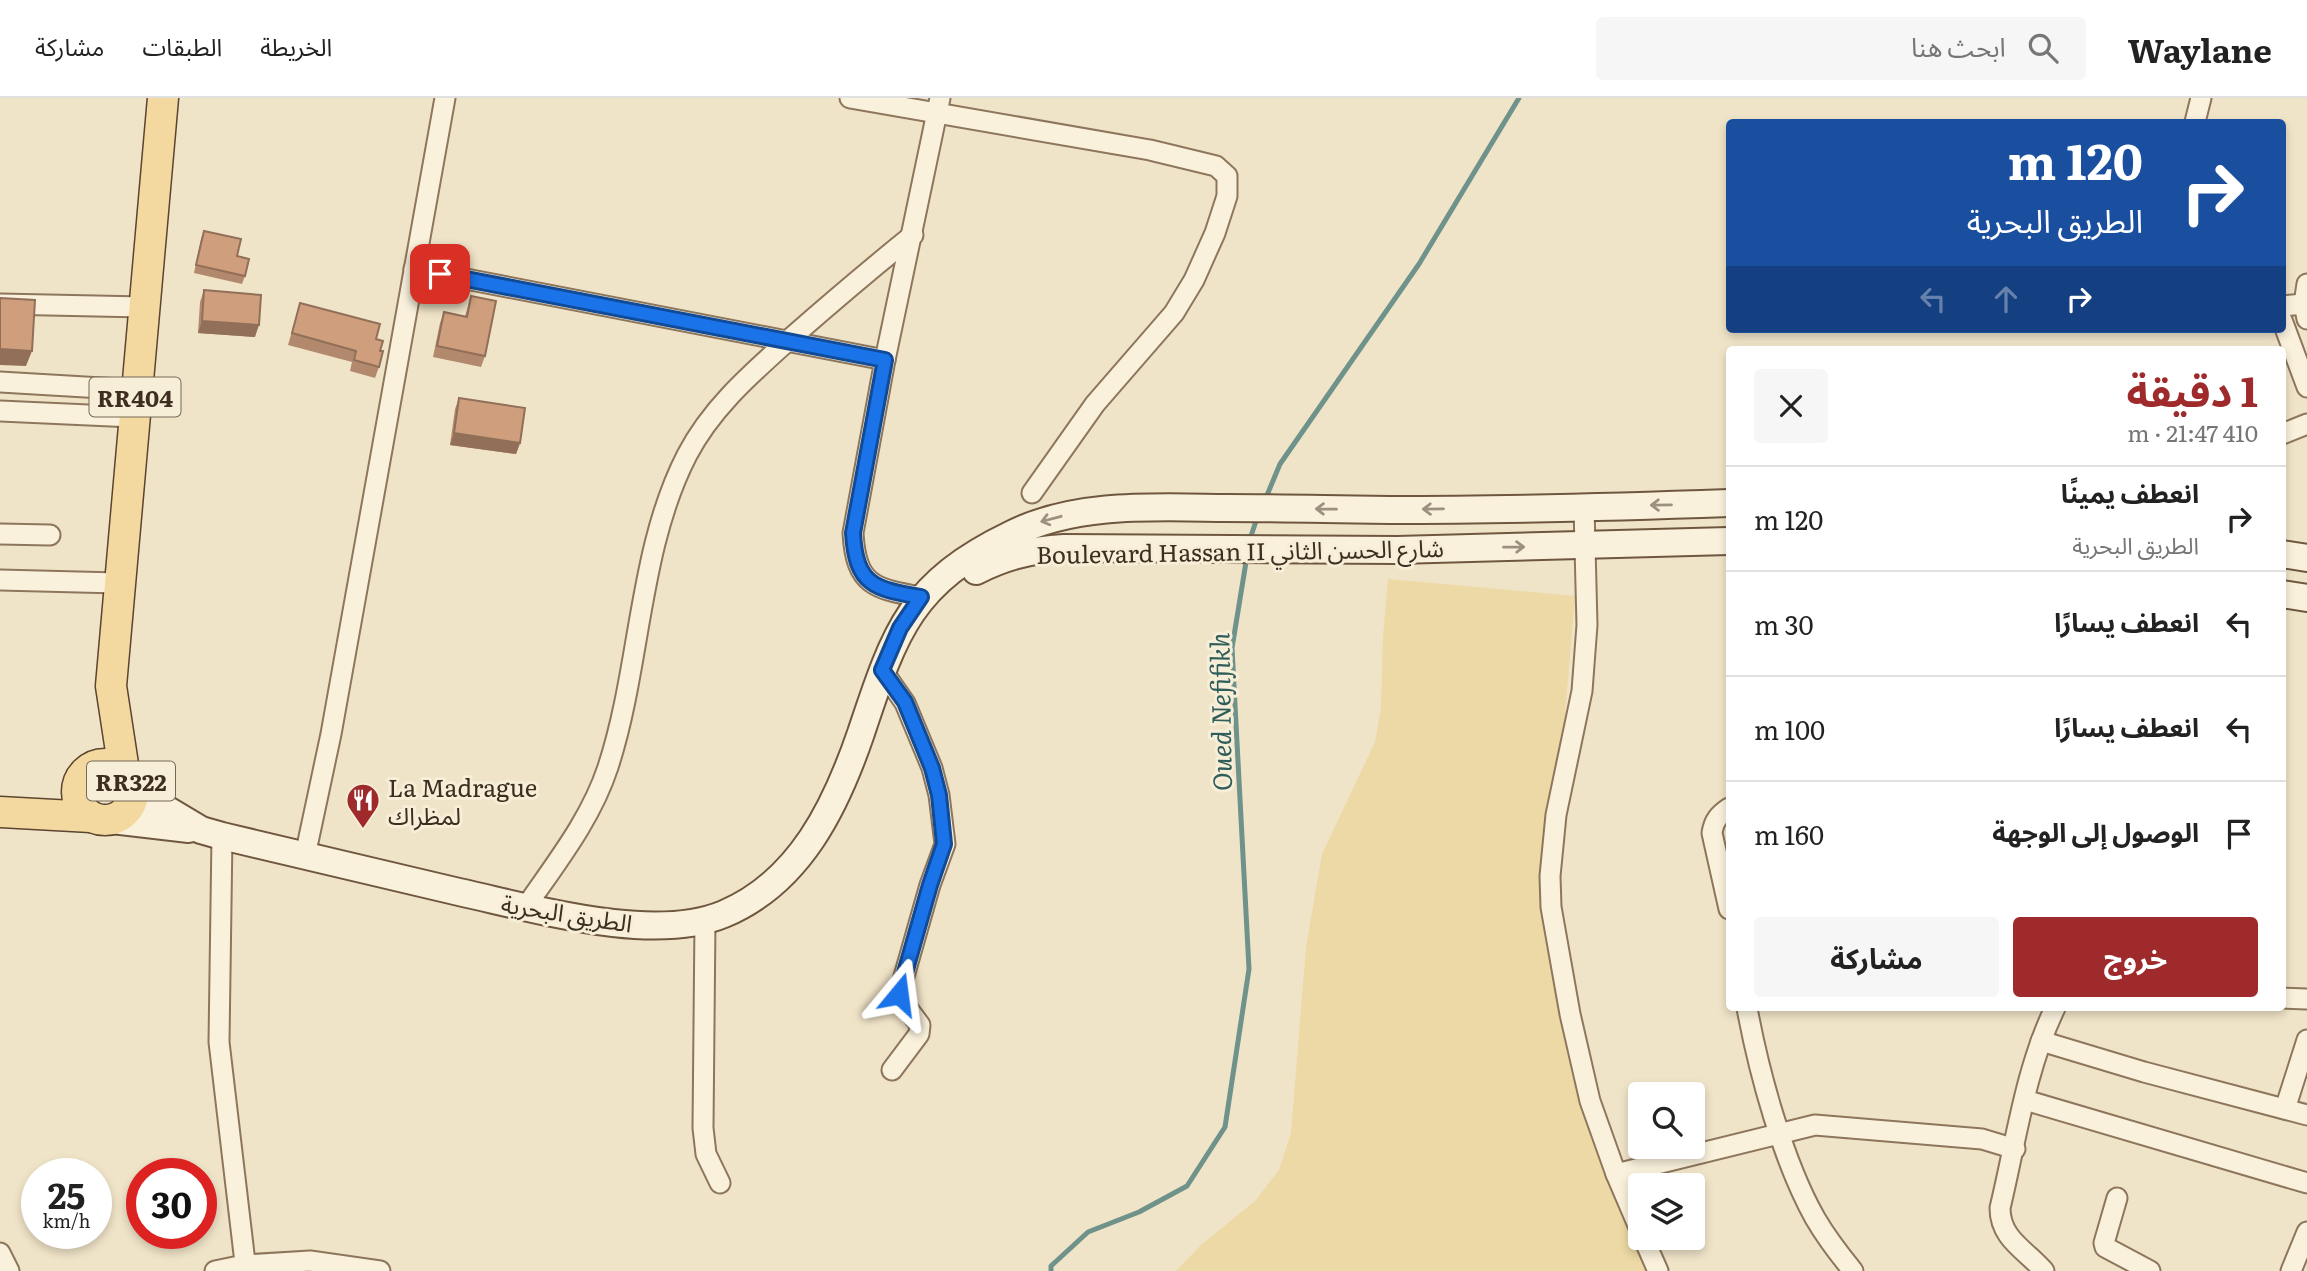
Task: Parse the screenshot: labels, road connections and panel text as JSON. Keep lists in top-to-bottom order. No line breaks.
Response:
{"streets":{"main road":["RR404","Boulevard Hassan II شارع الحسن الثاني","RR322","الطريق البحرية"]},"crossings":[["RR404","RR322"],["Boulevard Hassan II شارع الحسن الثاني","الطريق البحرية"],["RR322","الطريق البحرية"]],"water":["Oued Nefifikh"],"places":{"restaurant":["La Madrague لمظراك"]},"page":{"header":"Waylane","search":"ابحث هنا","nav":["الخريطة","الطبقات","مشاركة"],"turn":["120 m","الطريق البحرية"],"heading":["1 دقيقة","410 m · 21:47"],"list":[{"name":"انعطف يمينًا","note":"الطريق البحرية","value":"120 m"},{"name":"انعطف يسارًا","value":"30 m"},{"name":"انعطف يسارًا","value":"100 m"},{"name":"الوصول إلى الوجهة","value":"160 m"}],"buttons":["خروج","مشاركة"],"speed":"25 km/h","limit":"30"}}
